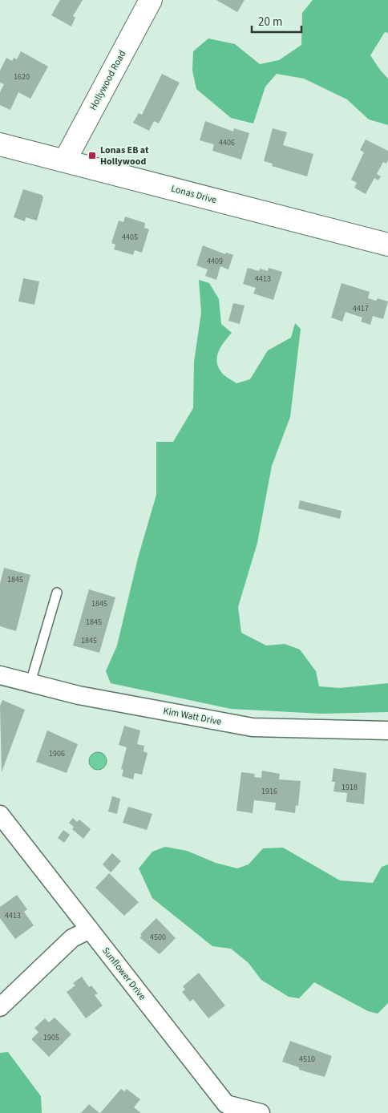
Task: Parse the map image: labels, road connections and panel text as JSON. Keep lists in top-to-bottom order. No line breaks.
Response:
{"streets":{"street":["Hollywood Road","Lonas Drive","Kim Watt Drive","Sunflower Drive"]},"crossings":[["Hollywood Road","Lonas Drive"]],"places":{"transit":["Lonas EB at Hollywood"]},"house_numbers":["1620","4406","4405","4409","4413","4417","1845","1845","1845","1845","1906","1918","1916","4413","4500","1905","4510"],"scale_bar":"20 m"}
